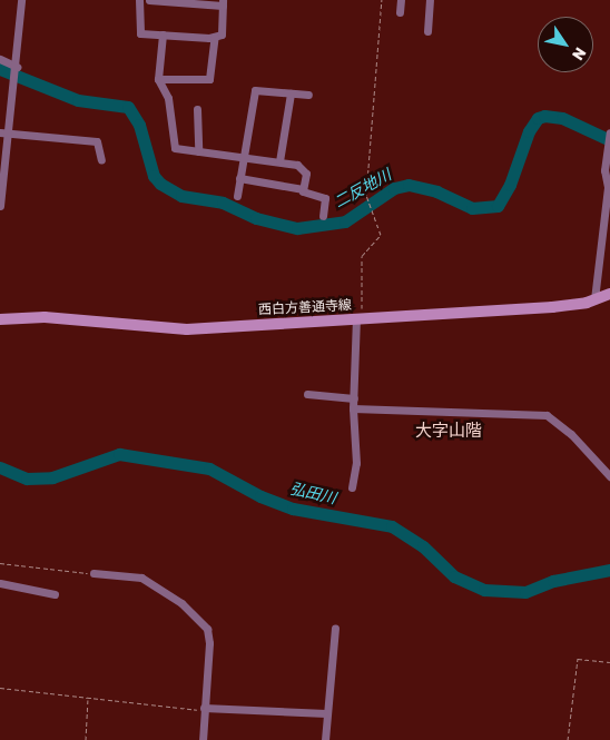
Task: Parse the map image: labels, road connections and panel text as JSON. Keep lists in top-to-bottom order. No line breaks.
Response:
{"streets":{"main road":["西白方善通寺線"]},"districts":["大字山階"],"water":["二反地川","弘田川"],"north":"bottom right"}
